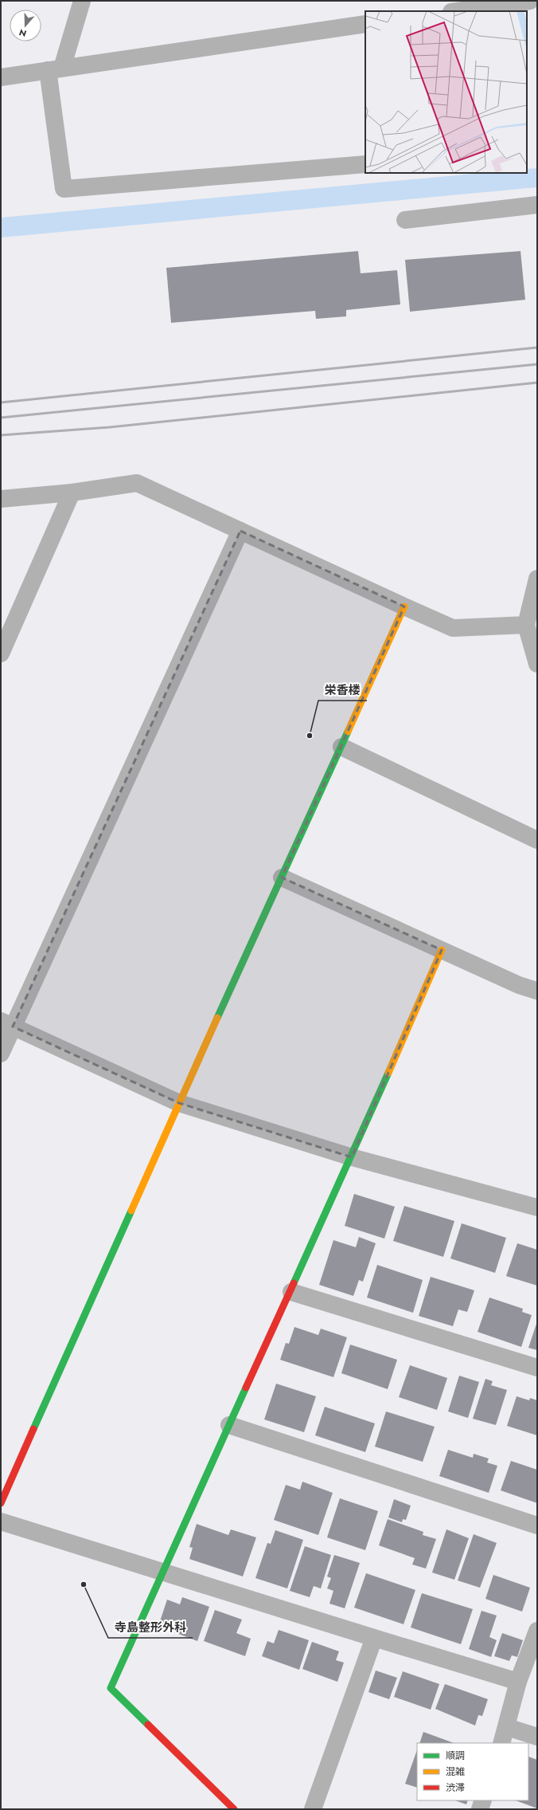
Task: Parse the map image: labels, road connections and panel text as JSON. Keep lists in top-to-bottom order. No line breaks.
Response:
{"places":["栄香楼","寺島整形外科"],"legend":["順調","混雑","渋滞"],"north":"bottom"}
